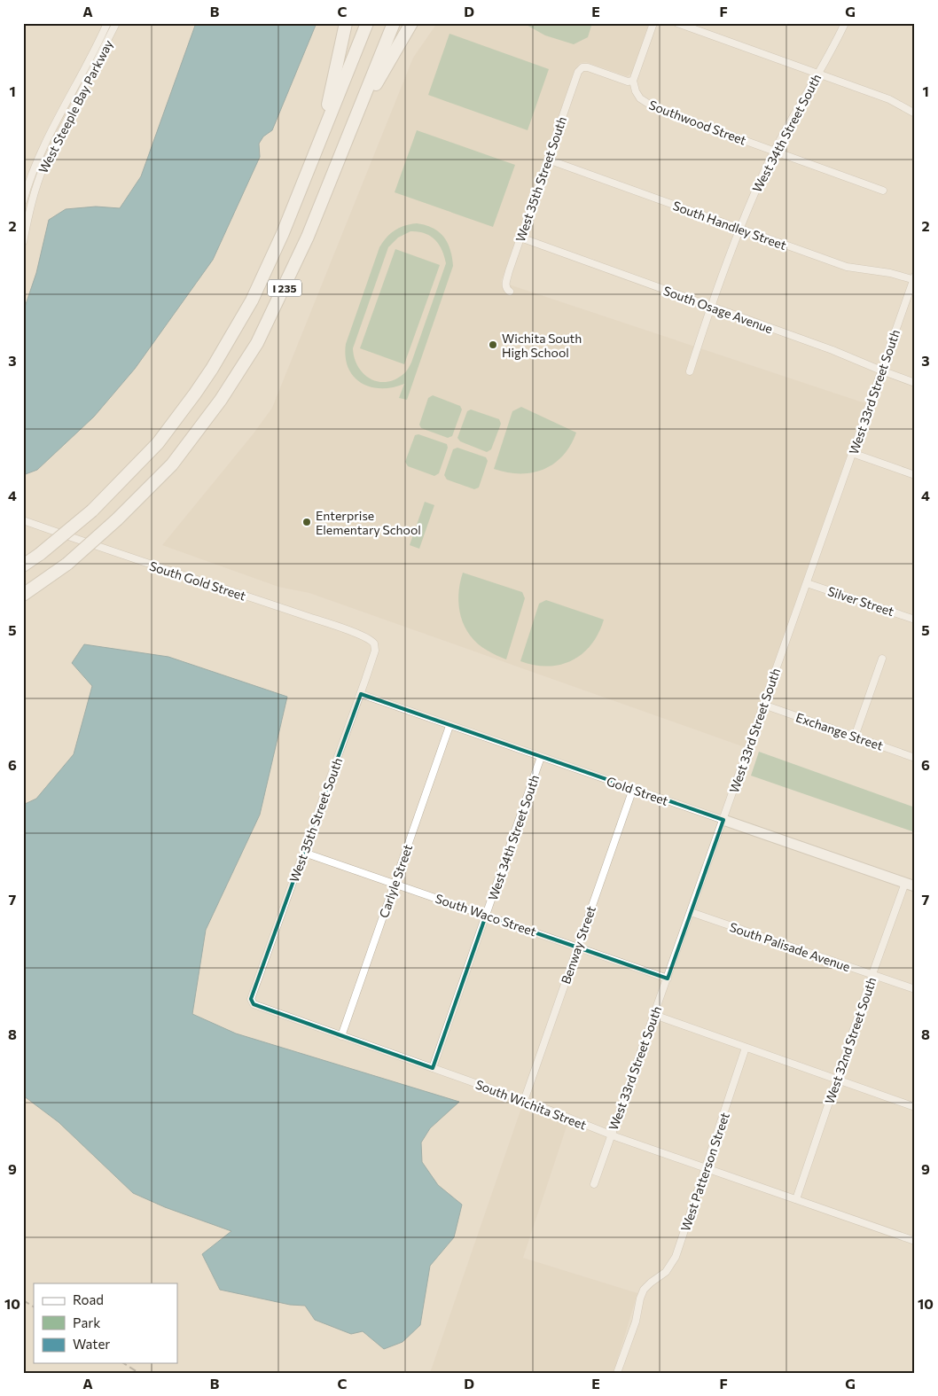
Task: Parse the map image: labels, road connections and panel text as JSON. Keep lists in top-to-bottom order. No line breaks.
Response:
{"streets":{"highway":["I 235"],"street":["West Steeple Bay Parkway","Southwood Street","West 34th Street South","West 35th Street South","South Handley Street","South Osage Avenue","West 33rd Street South","South Gold Street","Silver Street","Exchange Street","Gold Street","Carlyle Street","South Waco Street","Benway Street","South Palisade Avenue","West 32nd Street South","South Wichita Street","West Patterson Street"]},"crossings":[["Southwood Street","West 34th Street South"],["Southwood Street","West 35th Street South"],["West 34th Street South","South Handley Street"],["West 34th Street South","South Osage Avenue"],["West 34th Street South","Gold Street"],["West 34th Street South","South Waco Street"],["West 34th Street South","South Wichita Street"],["West 35th Street South","South Handley Street"],["West 35th Street South","South Osage Avenue"],["West 35th Street South","South Gold Street"],["West 35th Street South","Gold Street"],["West 35th Street South","South Waco Street"],["West 35th Street South","South Wichita Street"],["South Handley Street","West 33rd Street South"],["South Osage Avenue","West 33rd Street South"],["West 33rd Street South","Silver Street"],["West 33rd Street South","Exchange Street"],["West 33rd Street South","Gold Street"],["West 33rd Street South","South Waco Street"],["West 33rd Street South","South Palisade Avenue"],["West 33rd Street South","South Wichita Street"],["Gold Street","Carlyle Street"],["Gold Street","Benway Street"],["Gold Street","West 32nd Street South"],["Carlyle Street","South Waco Street"],["Carlyle Street","South Wichita Street"],["South Waco Street","Benway Street"],["Benway Street","South Wichita Street"],["South Palisade Avenue","West 32nd Street South"],["West 32nd Street South","South Wichita Street"],["South Wichita Street","West Patterson Street"]],"places":["Wichita South High School","Enterprise Elementary School"],"legend":["Road","Park","Water"],"grid":{"columns":["A","B","C","D","E","F","G"],"rows":["1","2","3","4","5","6","7","8","9","10"]}}
